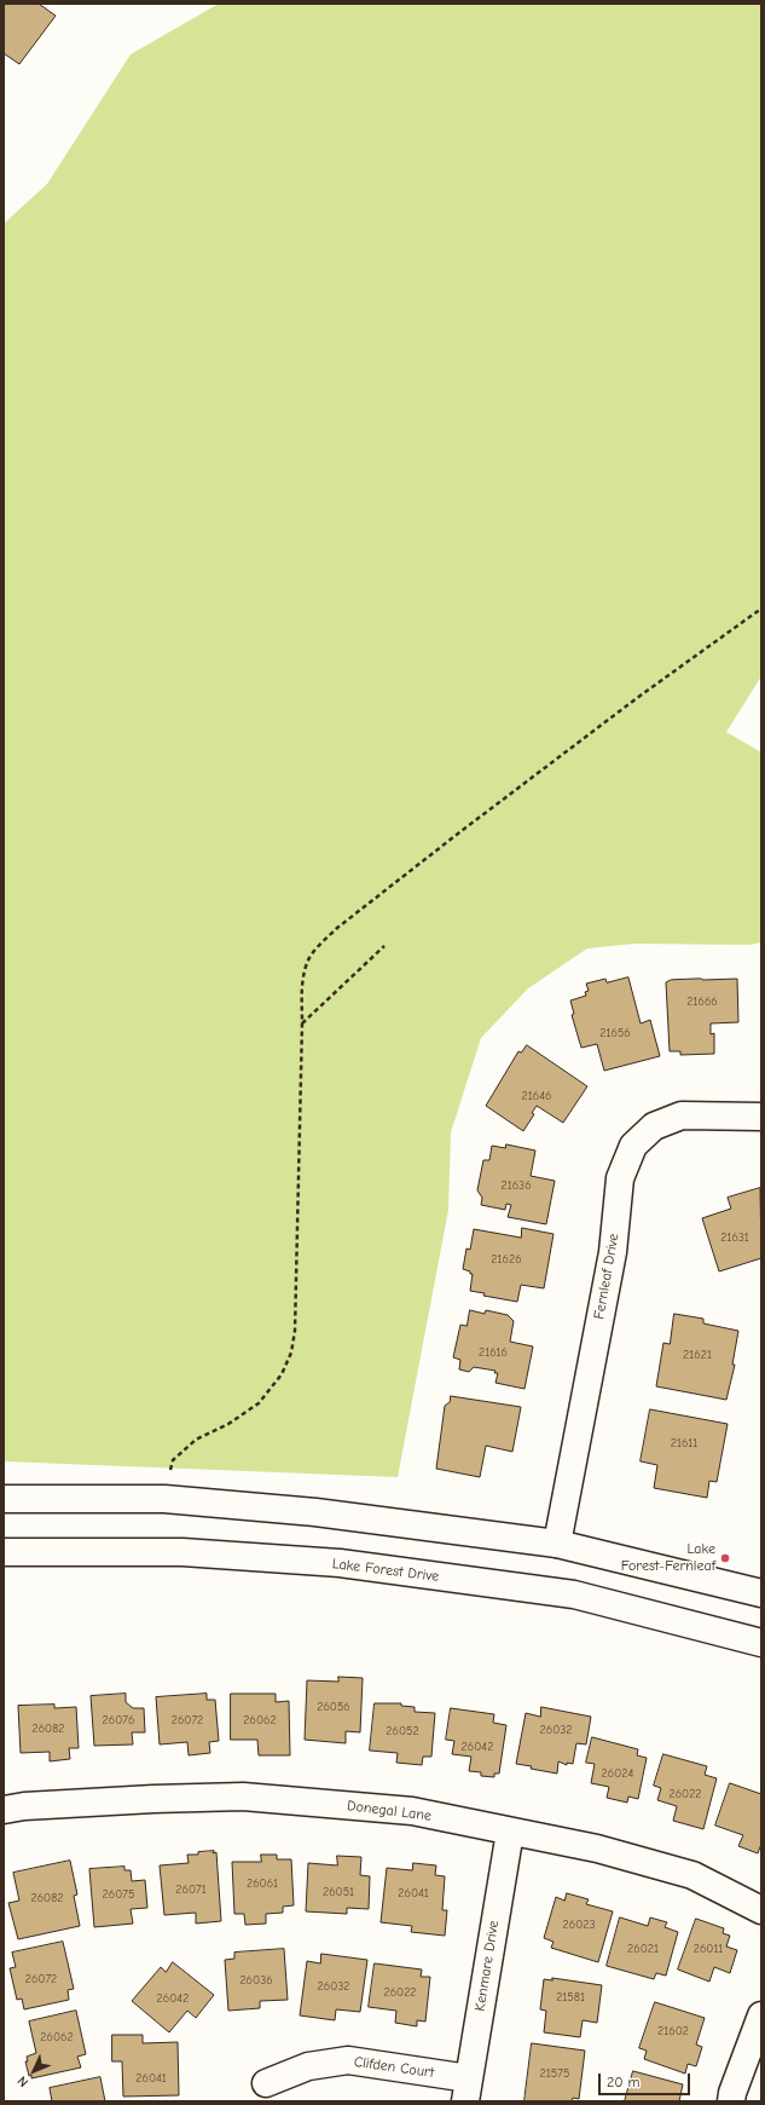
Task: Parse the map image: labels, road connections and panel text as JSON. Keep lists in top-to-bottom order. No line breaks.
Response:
{"streets":{"street":["Fernleaf Drive","Lake Forest Drive","Donegal Lane","Kenmare Drive","Clifden Court"]},"crossings":[["Donegal Lane","Kenmare Drive"],["Kenmare Drive","Clifden Court"]],"places":["Lake Forest-Fernleaf"],"house_numbers":["21666","21656","21646","21636","21631","21626","21616","21621","21611","26056","26076","26072","26062","26082","26032","26052","26042","26024","26022","26061","26071","26051","26041","26075","26082","26023","26021","26011","26072","26036","26032","26022","21581","26042","21602","26062","21575","26041"],"scale_bar":"20 m","north":"bottom left"}
